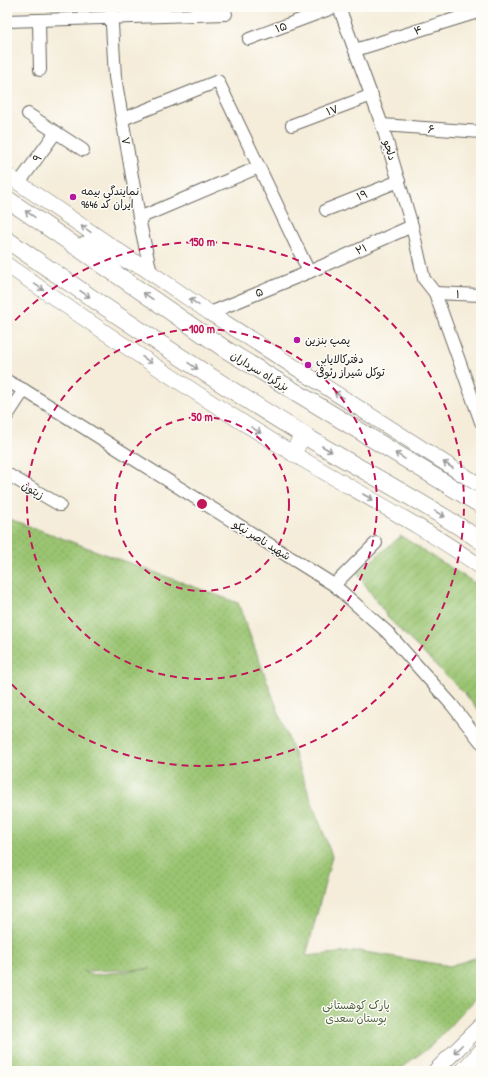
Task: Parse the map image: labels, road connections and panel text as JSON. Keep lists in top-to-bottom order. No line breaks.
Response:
{"streets":{"highway":["بزرگراه سرداران"],"street":["۱۵","۴","۱۷","۶","۷","دلجو","۹","۱۹","۲۱","۵","۱","زیتون","شهید ناصر نیکو"]},"crossings":[["۴","دلجو"],["۱۷","دلجو"],["۶","دلجو"],["دلجو","۱۹"],["دلجو","۲۱"],["دلجو","۱"],["۲۱","۵"]],"parks":["پارک کوهستانی بوستان سعدی"],"places":["نمایندگی بیمه ایران کد 9646","پمپ بنزین","دفترکالایابی توکل شیراز رئوفی"],"rings":["150 m","100 m","50 m"]}
